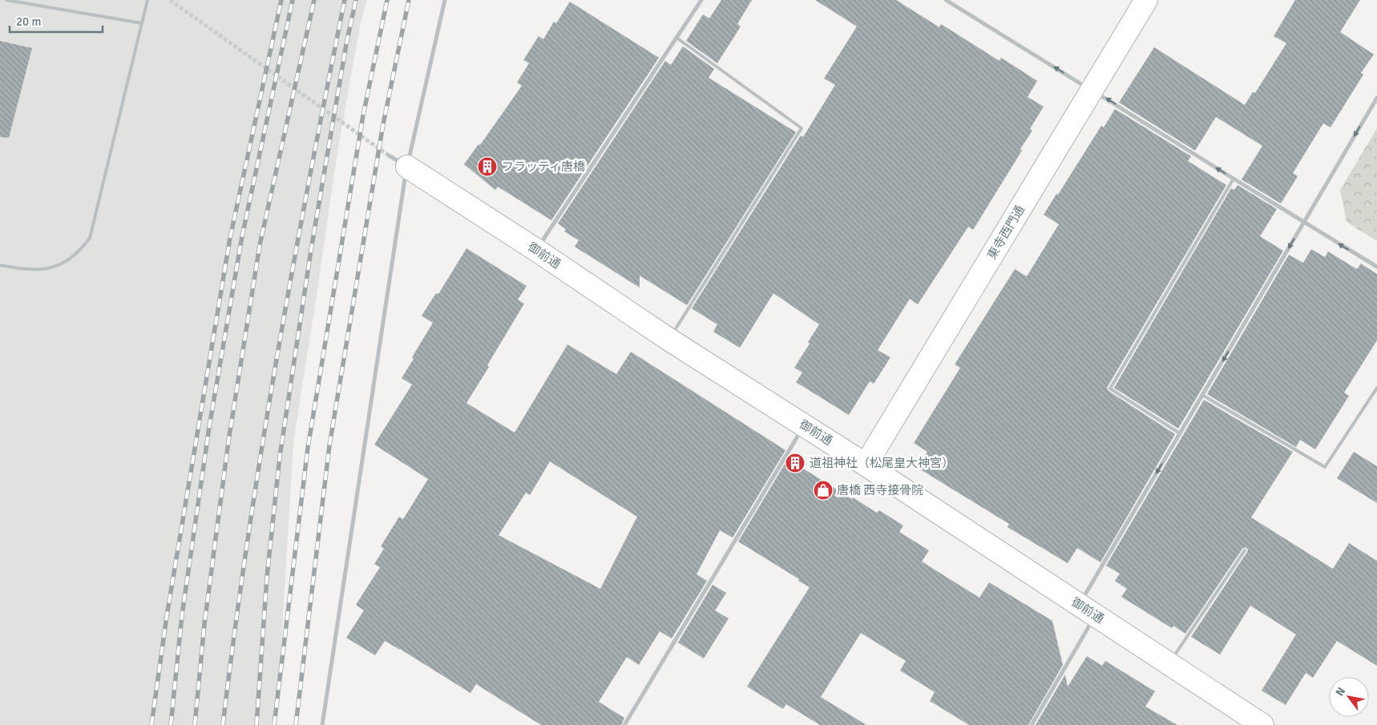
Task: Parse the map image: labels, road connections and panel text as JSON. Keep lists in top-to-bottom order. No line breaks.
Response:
{"streets":{"street":["東寺西門通","御前通"]},"crossings":[["東寺西門通","御前通"]],"places":{"building":["フラッティ唐橋","道祖神社（松尾皇大神宮）"],"shop":["唐橋 西寺接骨院"]},"scale_bar":"20 m","north":"top left"}
